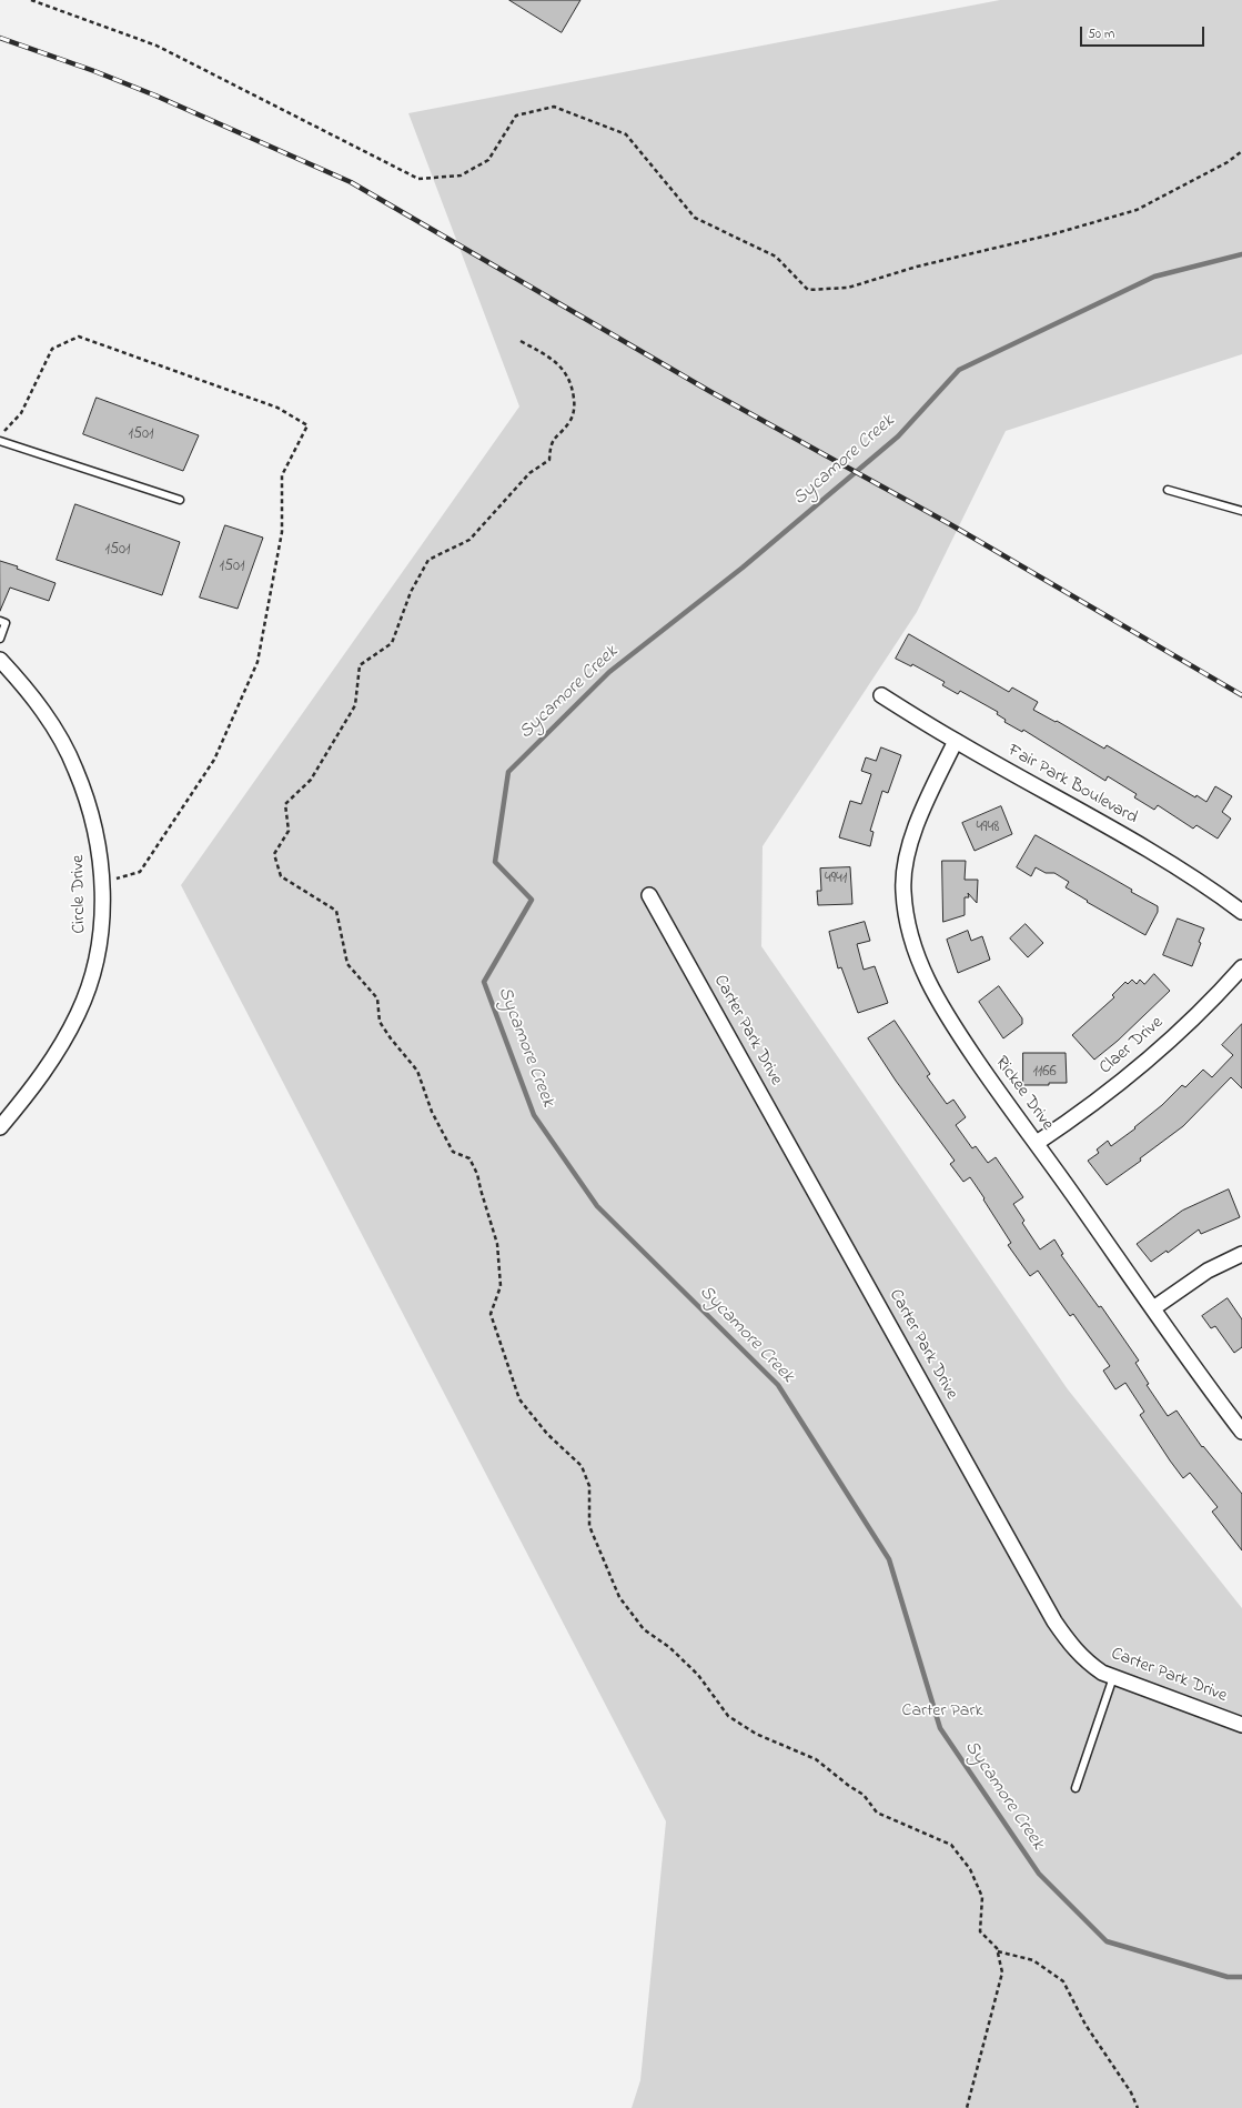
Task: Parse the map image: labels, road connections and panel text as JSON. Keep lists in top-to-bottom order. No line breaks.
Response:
{"streets":{"street":["Fair Park Boulevard","Circle Drive","Carter Park Drive","Claer Drive","Rickee Drive"]},"crossings":[["Fair Park Boulevard","Rickee Drive"],["Claer Drive","Rickee Drive"]],"water":["Sycamore Creek"],"parks":["Carter Park"],"house_numbers":["1501","1501","1501","4948","4941","1166"],"scale_bar":"50 m"}
